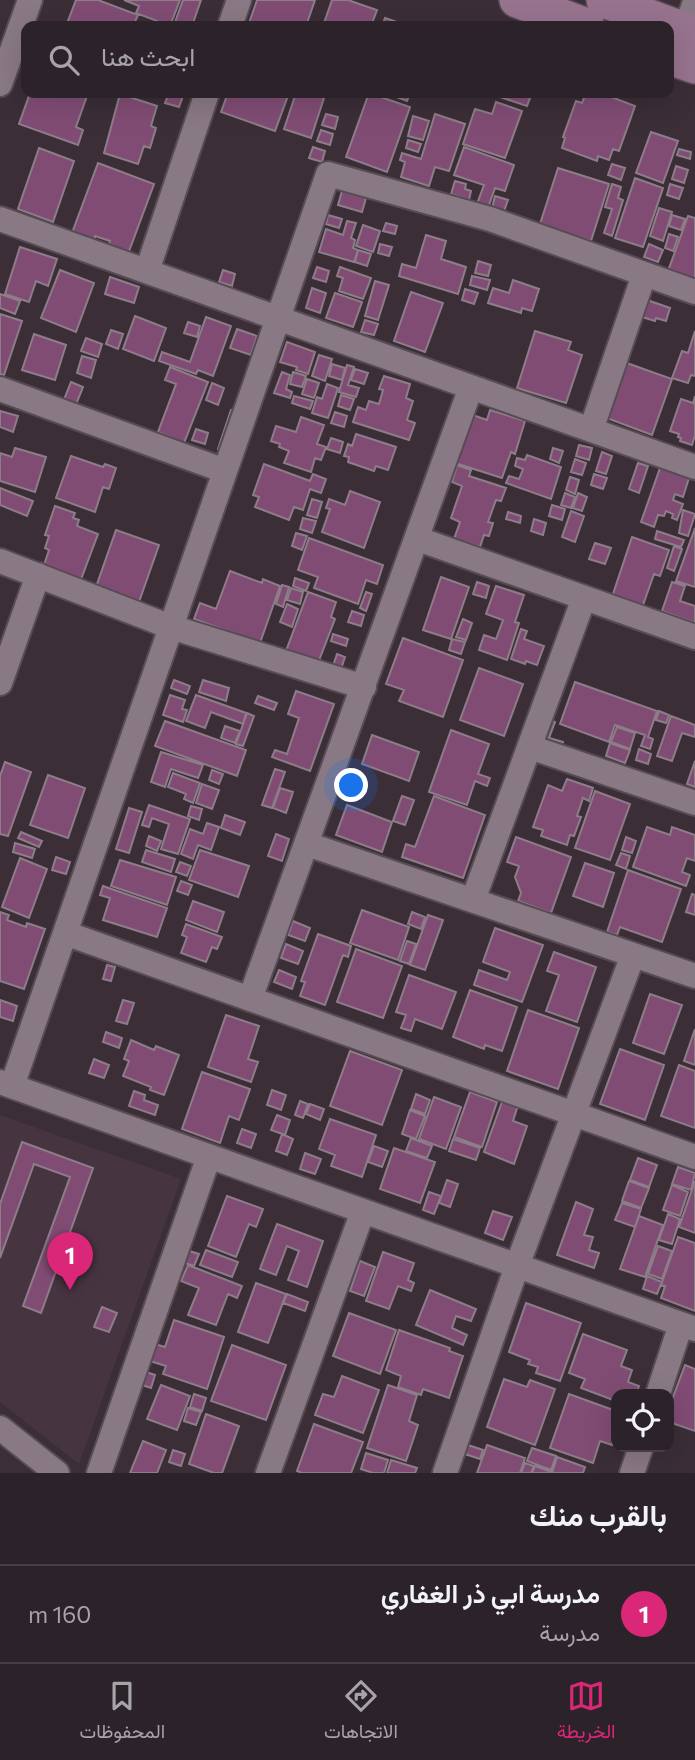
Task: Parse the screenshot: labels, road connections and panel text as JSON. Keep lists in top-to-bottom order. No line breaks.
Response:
{"page":{"search":"ابحث هنا","pins":"1","heading":"بالقرب منك","list":[{"mark":"1","name":"مدرسة ابي ذر الغفاري","note":"مدرسة","value":"160 m"}],"nav":["الخريطة","الاتجاهات","المحفوظات"]}}
